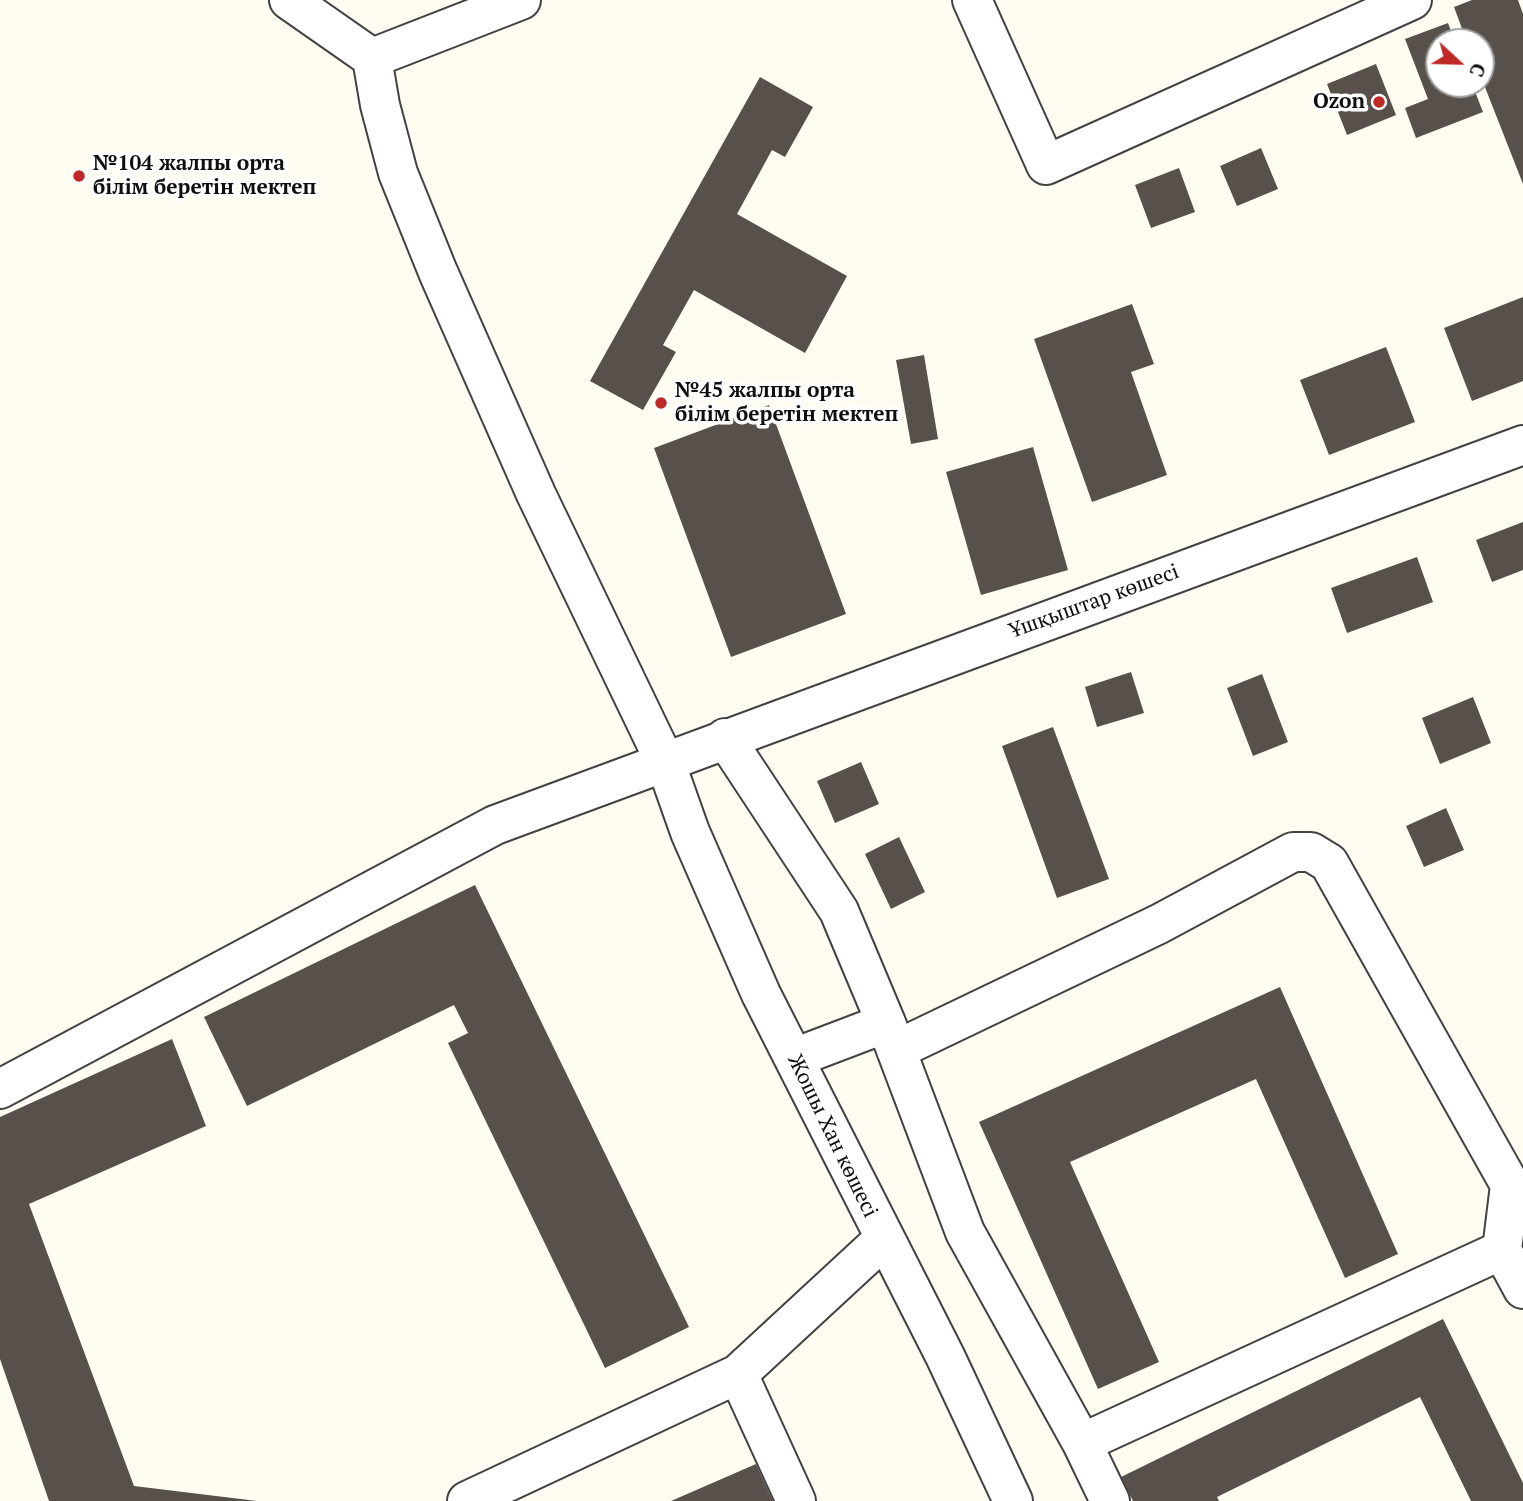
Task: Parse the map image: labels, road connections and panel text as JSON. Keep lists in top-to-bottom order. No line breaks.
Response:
{"streets":{"street":["Ұшқыштар көшесі","Жошы Хан көшесі"]},"crossings":[["Ұшқыштар көшесі","Жошы Хан көшесі"]],"places":["Ozon","№104 жалпы орта білім беретін мектеп","№45 жалпы орта білім беретін мектеп"],"north":"right"}
